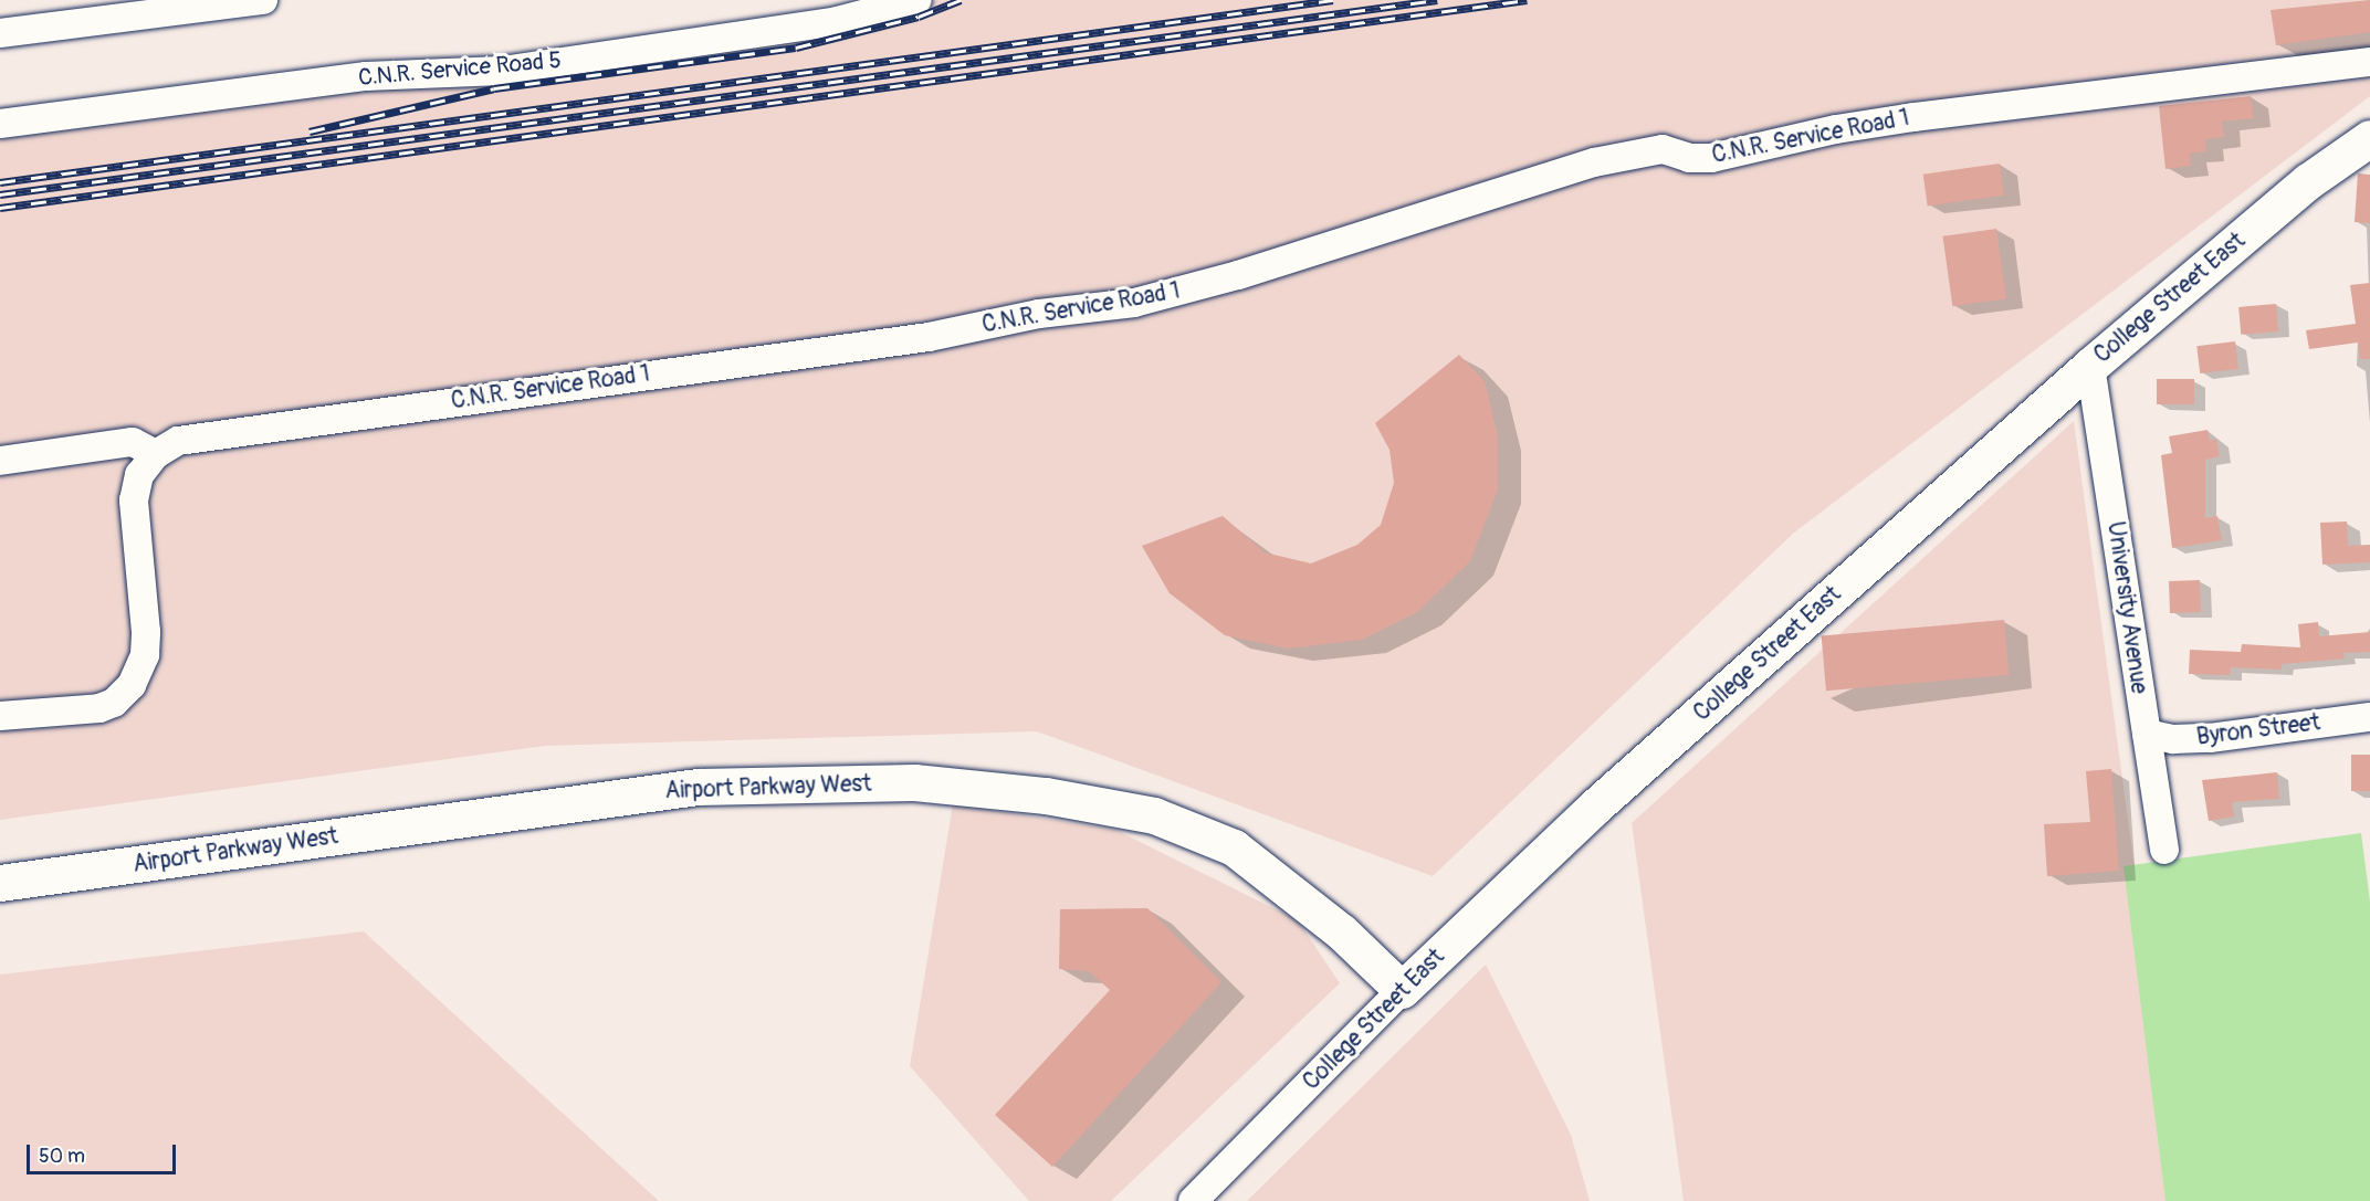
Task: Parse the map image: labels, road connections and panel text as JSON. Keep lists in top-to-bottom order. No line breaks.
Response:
{"streets":{"main road":["College Street East","Airport Parkway West"],"street":["C.N.R. Service Road 5","C.N.R. Service Road 1","University Avenue","Byron Street"]},"crossings":[["College Street East","University Avenue"],["College Street East","Airport Parkway West"],["University Avenue","Byron Street"]],"scale_bar":"50 m"}
